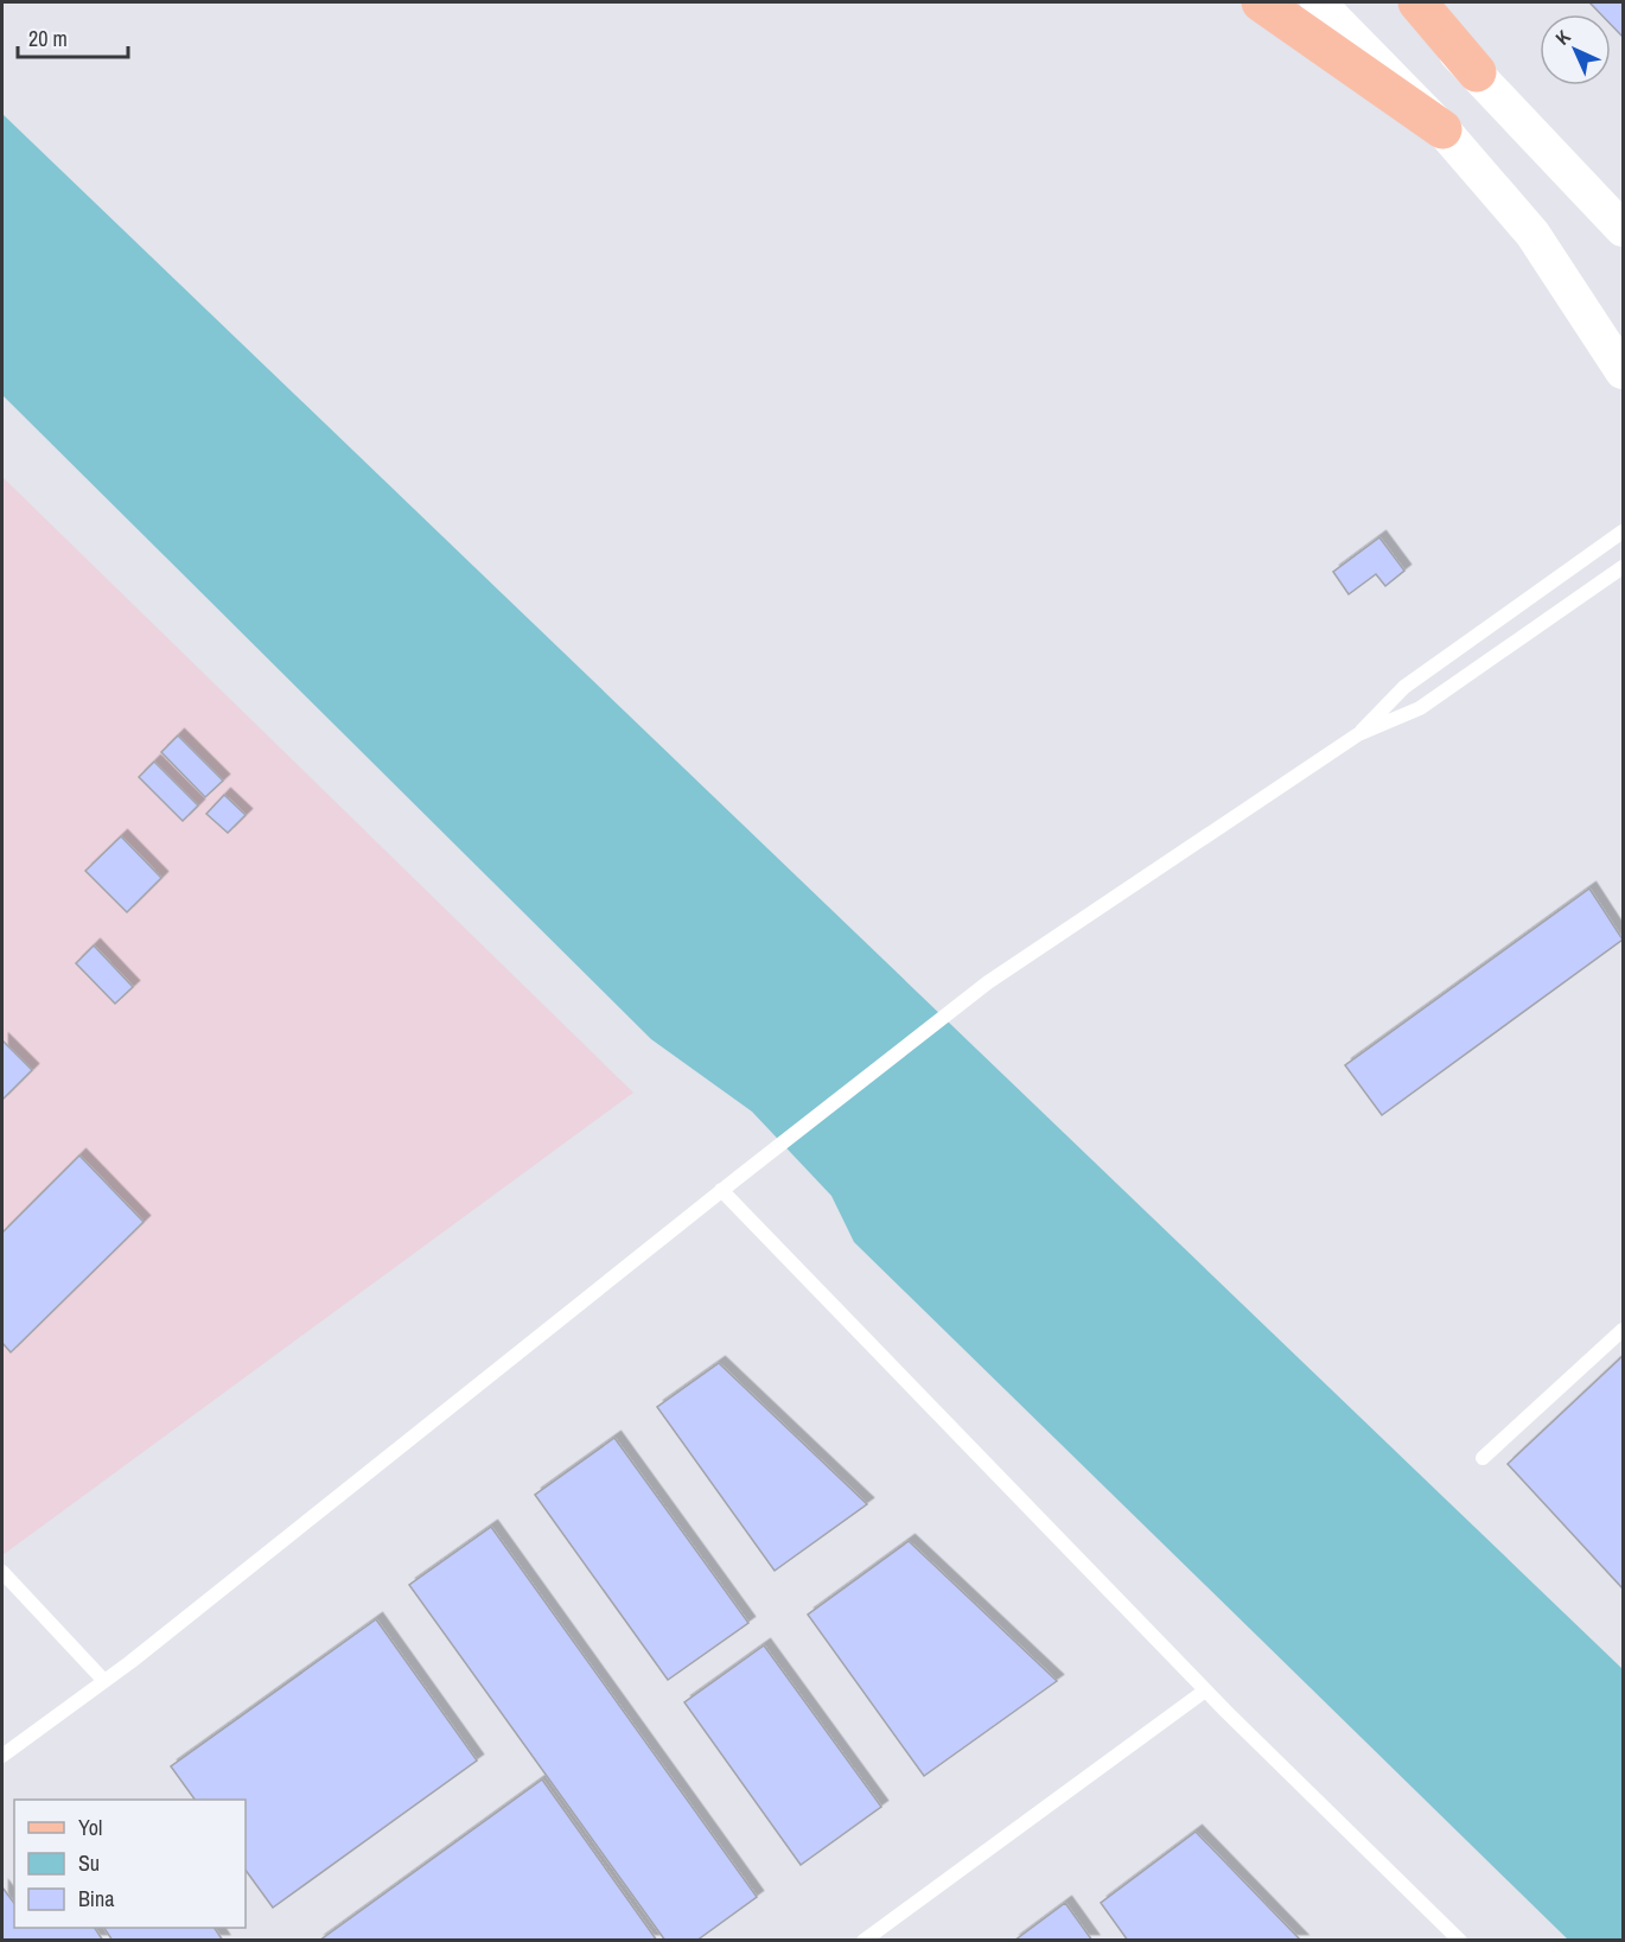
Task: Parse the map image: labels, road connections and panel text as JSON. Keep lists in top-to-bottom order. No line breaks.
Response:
{"legend":["Yol","Su","Bina"],"scale_bar":"20 m","north":"top left"}
